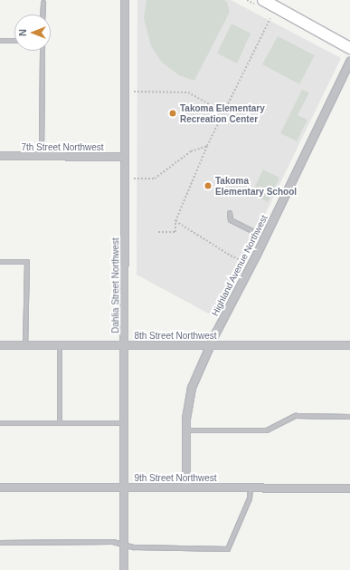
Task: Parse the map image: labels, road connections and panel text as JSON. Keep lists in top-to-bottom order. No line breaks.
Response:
{"streets":{"street":["7th Street Northwest","Highland Avenue Northwest","Dahlia Street Northwest","8th Street Northwest","9th Street Northwest"]},"crossings":[["7th Street Northwest","Dahlia Street Northwest"],["Highland Avenue Northwest","8th Street Northwest"],["Highland Avenue Northwest","9th Street Northwest"],["Dahlia Street Northwest","8th Street Northwest"],["Dahlia Street Northwest","9th Street Northwest"]],"places":["Takoma Elementary Recreation Center","Takoma Elementary School"],"north":"left"}
